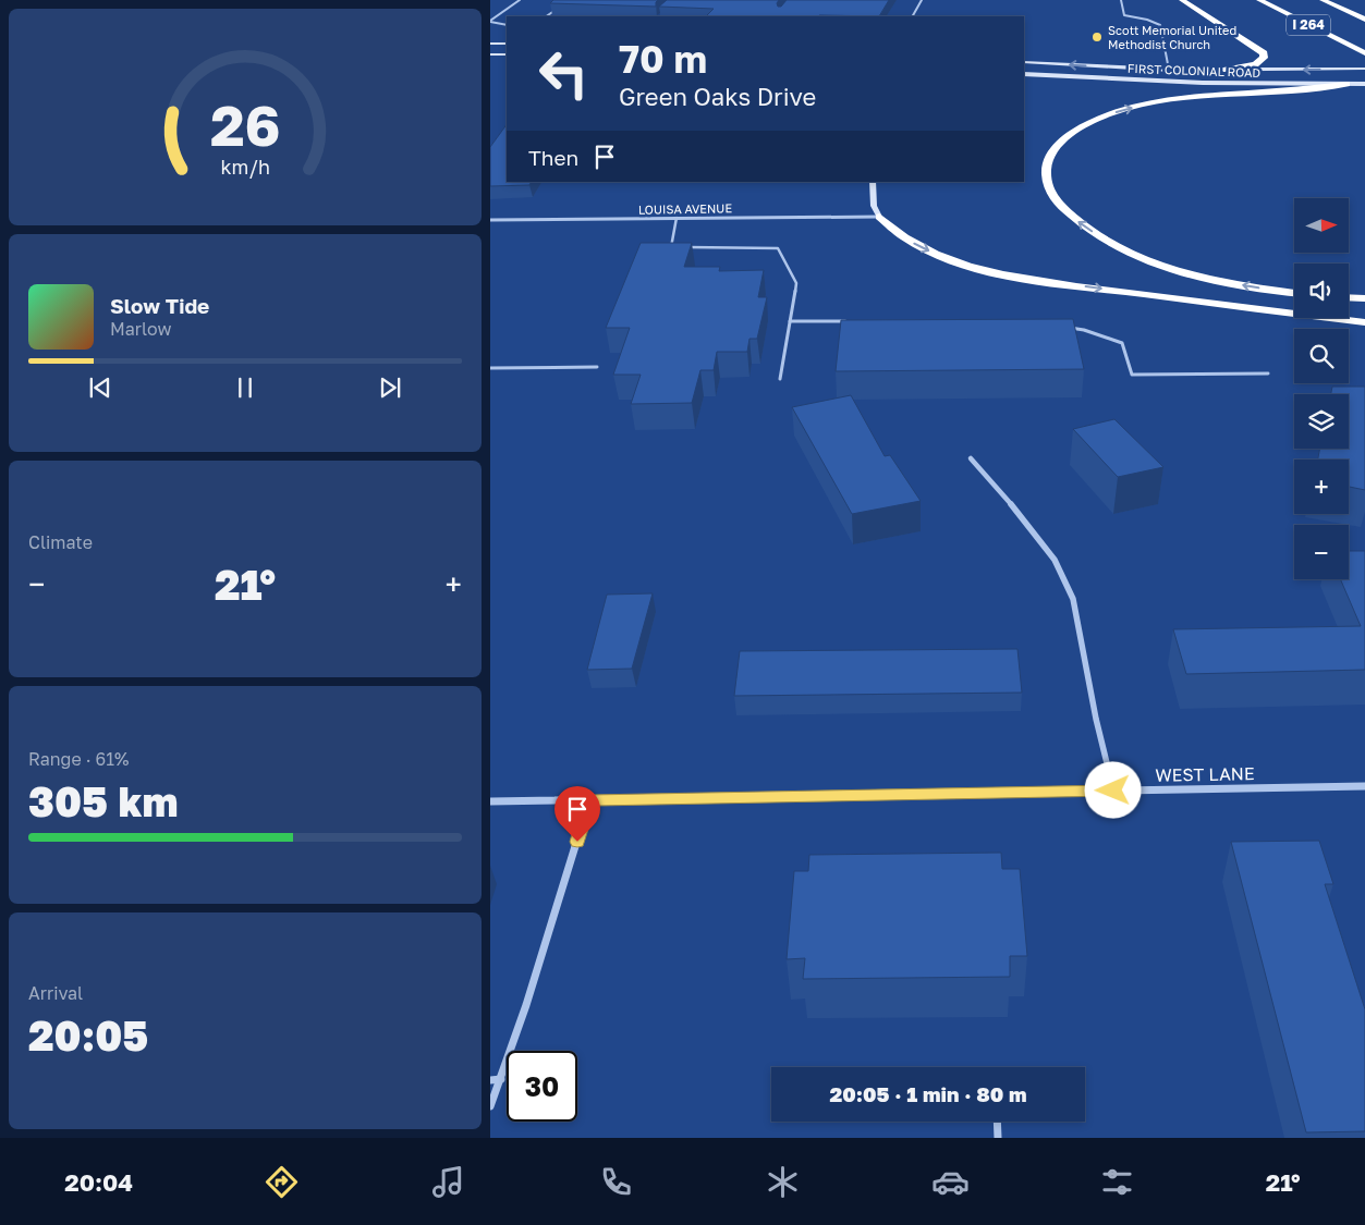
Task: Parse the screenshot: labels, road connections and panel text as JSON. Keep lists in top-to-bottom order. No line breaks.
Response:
{"streets":{"highway":["I 264"],"main road":["FIRST COLONIAL ROAD"],"street":["LOUISA AVENUE","WEST LANE"]},"places":["Scott Memorial United Methodist Church"],"north":"right","page":{"turn":["70 m","Green Oaks Drive"],"then":"Then","map_buttons":["+","−"],"song":["Slow Tide","Marlow"],"tile":["Climate",["Range · 61%","305 km"],["Arrival","20:05"]],"heat":["−","21°","+"],"limit":"30","trip":"20:05 · 1 min · 80 m","tabs":["20:04","21°"],"gauge":["26","km/h"]}}
